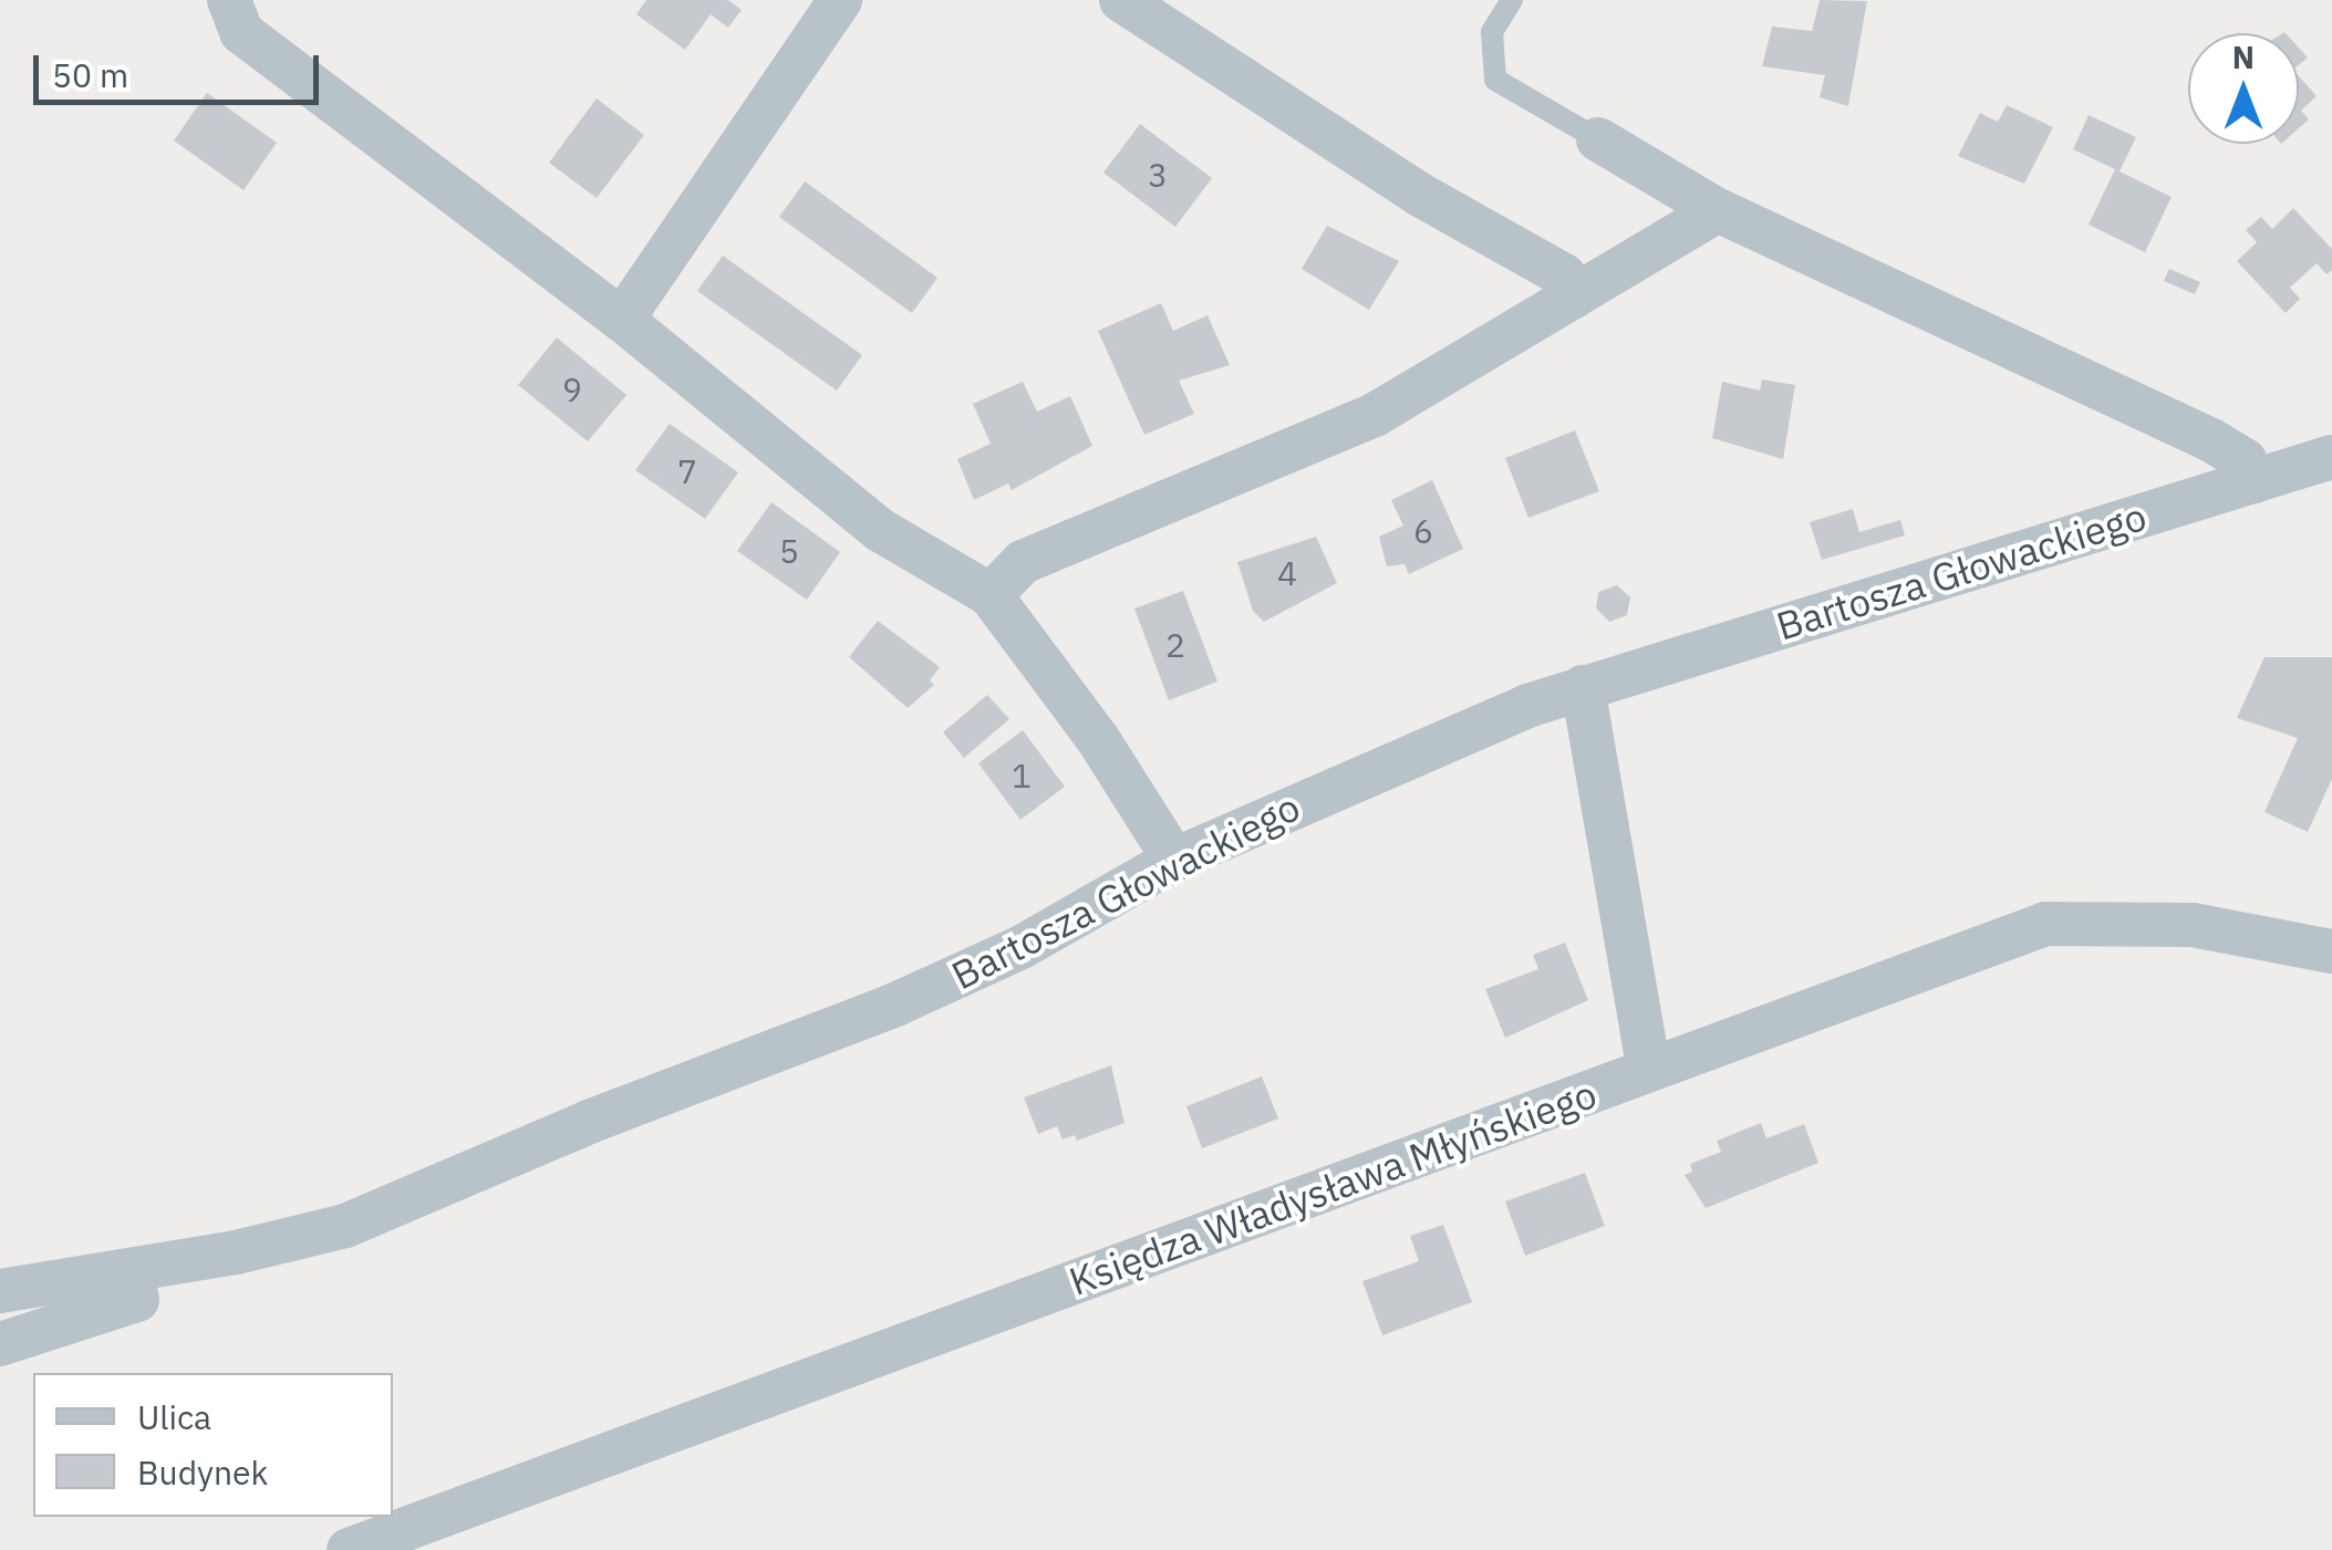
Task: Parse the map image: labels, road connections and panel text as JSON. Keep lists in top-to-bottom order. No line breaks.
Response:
{"streets":{"street":["Bartosza Głowackiego","Księdza Władysława Młyńskiego"]},"house_numbers":["3","9","7","6","5","4","2","1"],"legend":["Ulica","Budynek"],"scale_bar":"50 m","north":"top"}
